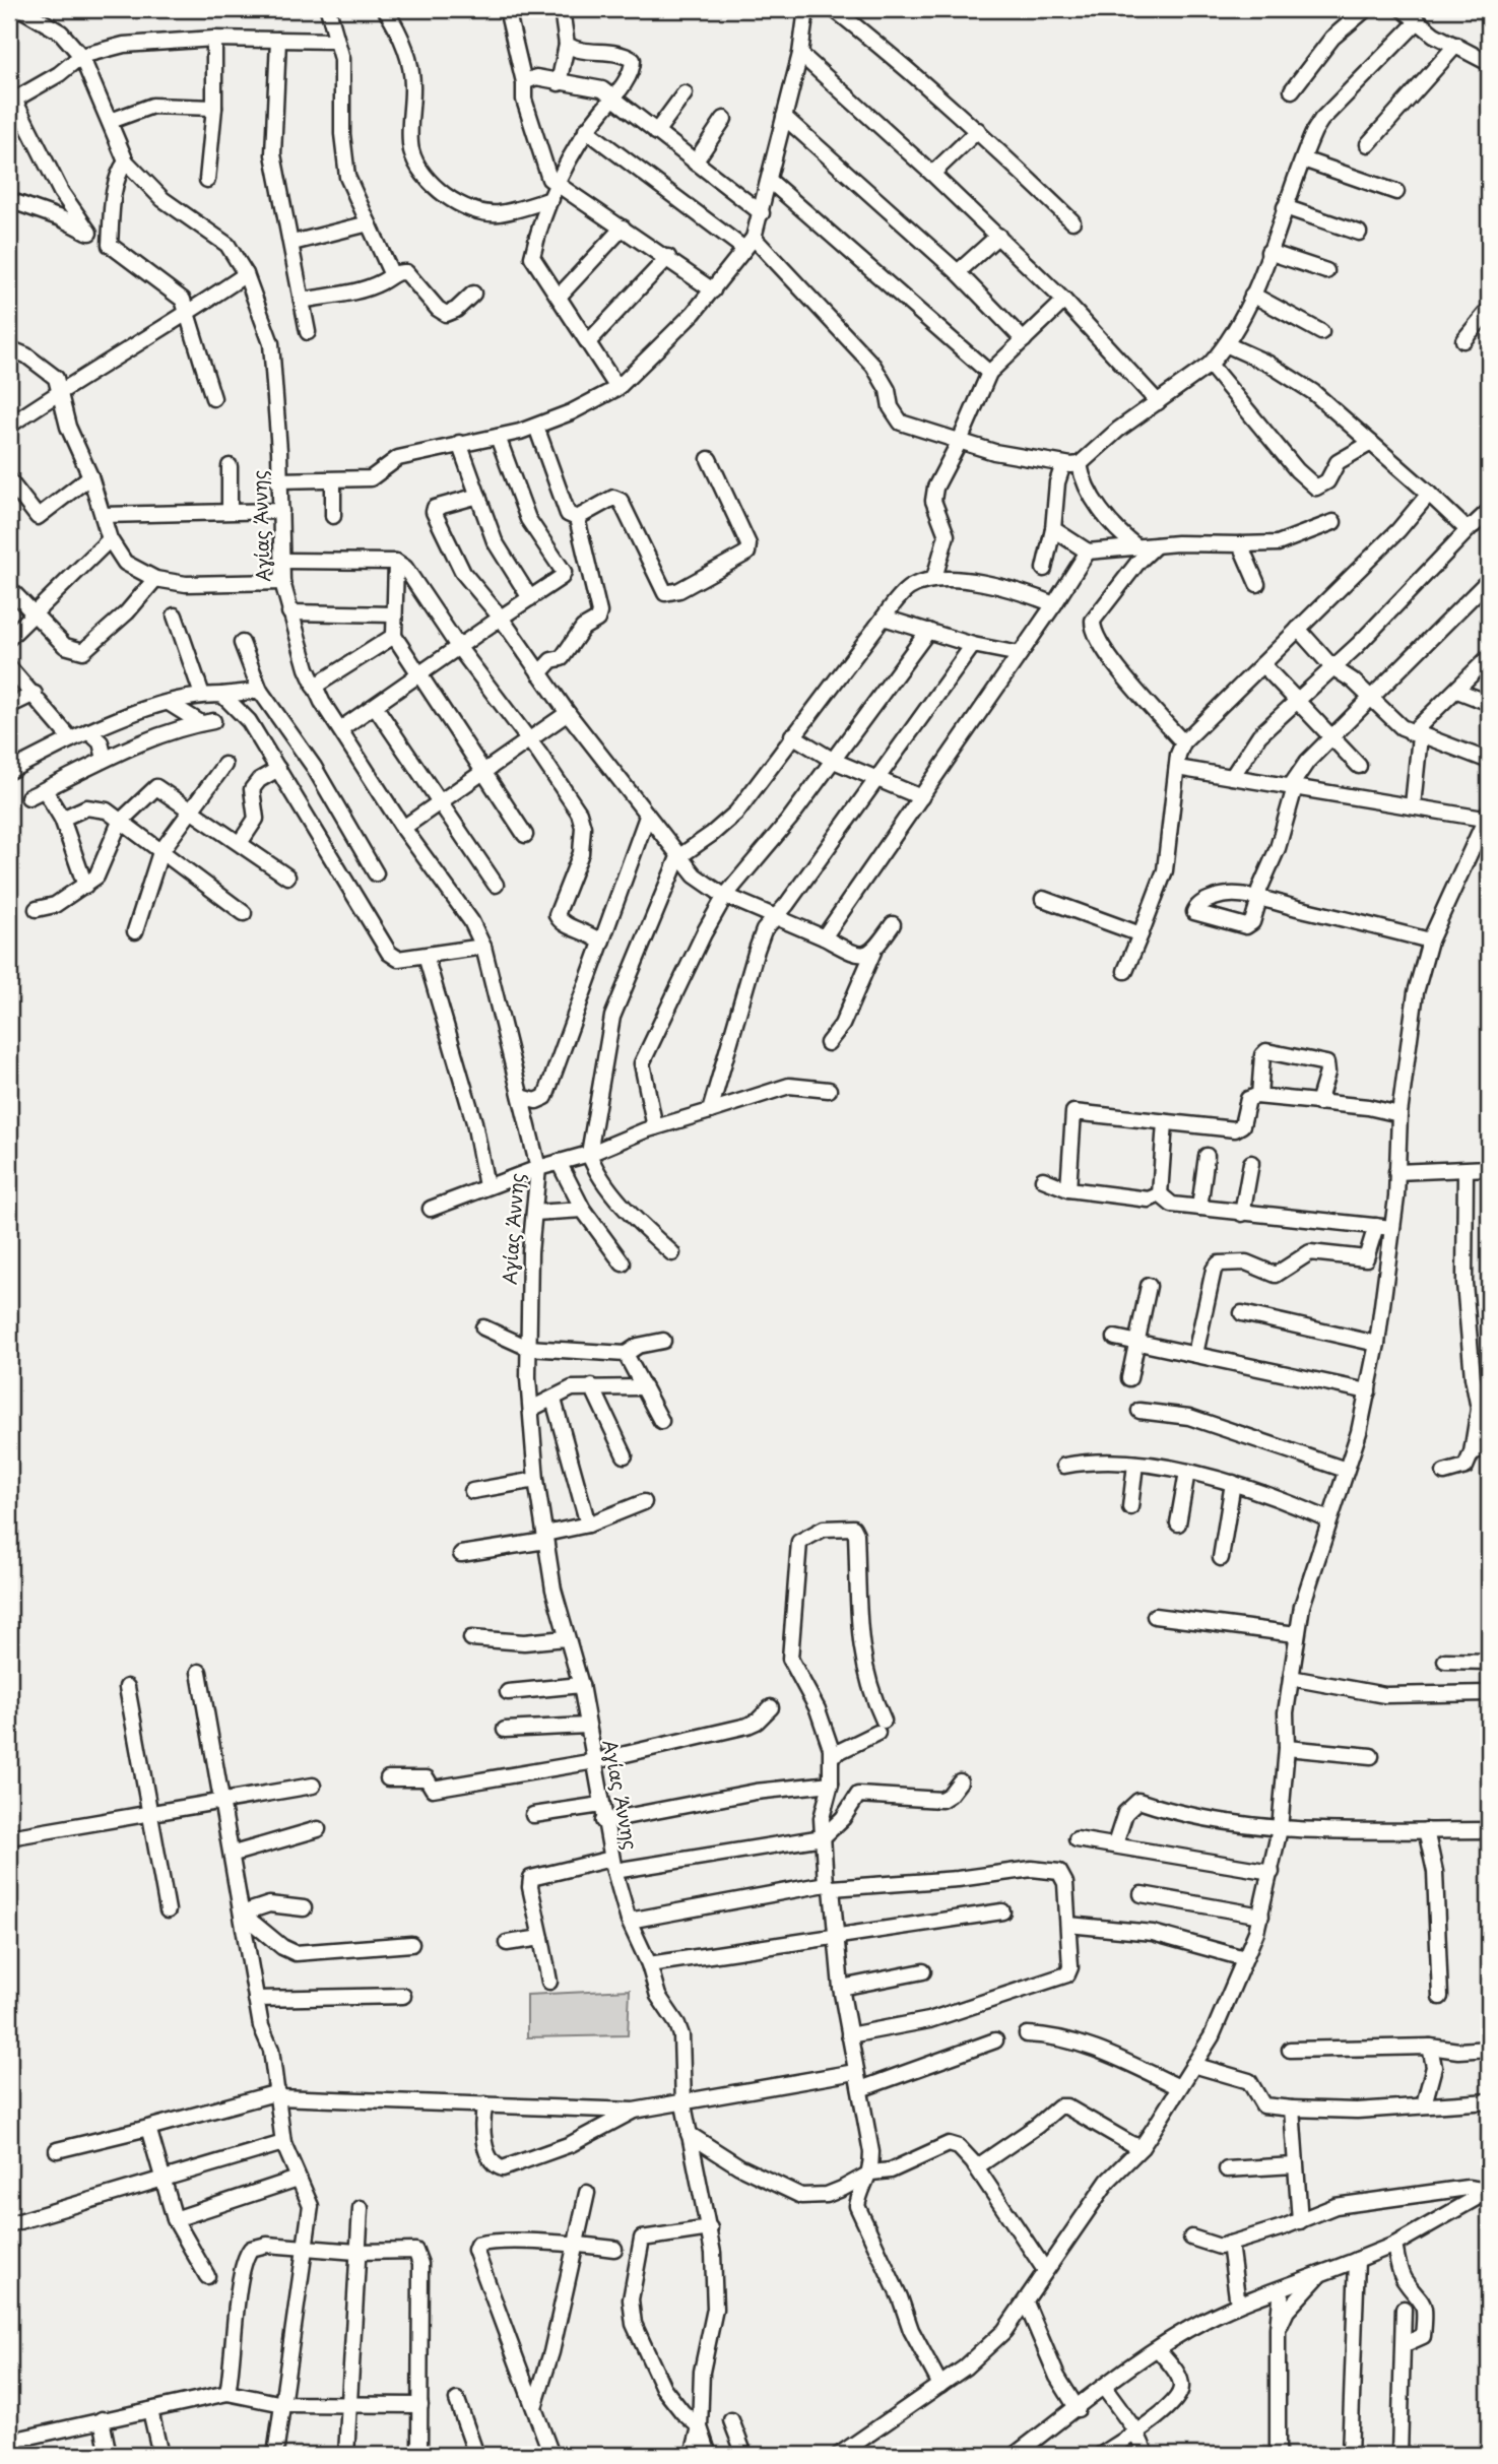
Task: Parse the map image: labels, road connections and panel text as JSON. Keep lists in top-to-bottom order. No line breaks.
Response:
{"streets":{"street":["Αγίας Άννης"]}}
